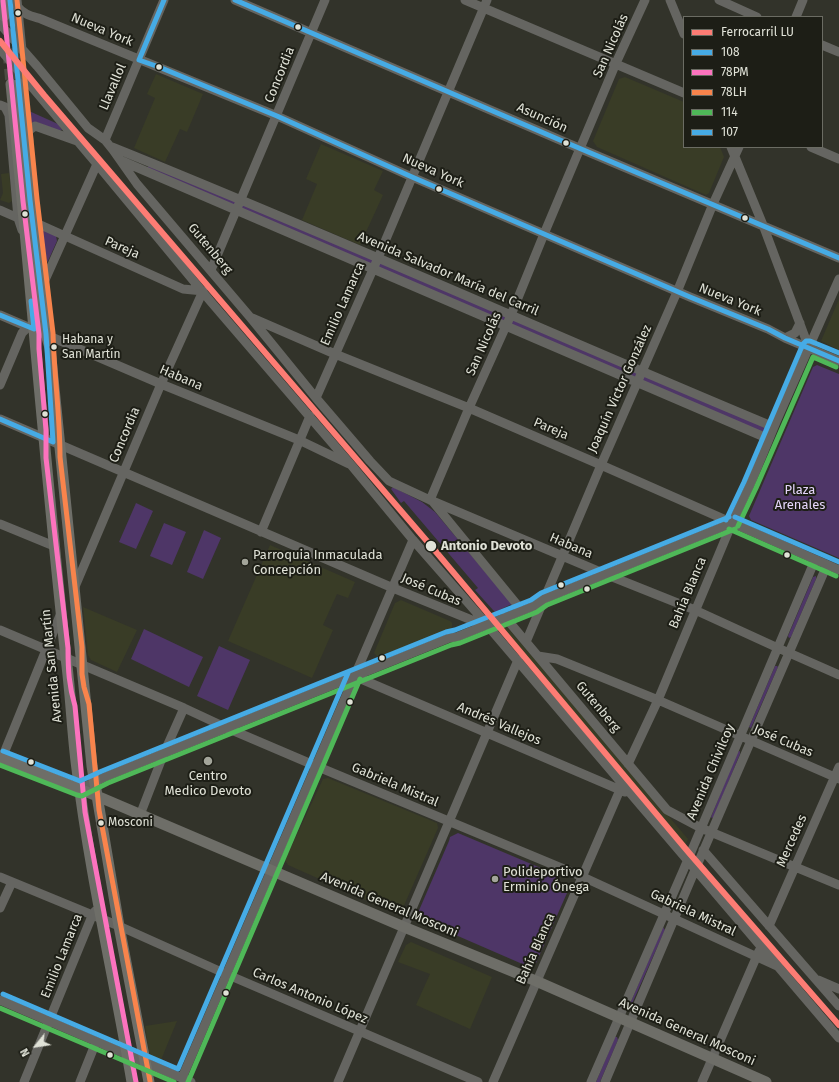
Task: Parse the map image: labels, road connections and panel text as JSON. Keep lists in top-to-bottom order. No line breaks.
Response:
{"streets":{"main road":["Avenida San Martín","Avenida General Mosconi"],"street":["Nueva York","San Nicolás","Concordia","Llavallol","Asunción","Pareja","Gutenberg","Avenida Salvador María del Carril","Emilio Lamarca","Habana","Joaquín Victor González","José Cubas","Bahía Blanca","Andrés Vallejos","Avenida Chivilcoy","Gabriela Mistral","Mercedes","Carlos Antonio López"]},"crossings":[["Nueva York","San Nicolás"],["Nueva York","Concordia"],["Nueva York","Llavallol"],["Nueva York","Gutenberg"],["Nueva York","Emilio Lamarca"],["Nueva York","Joaquín Victor González"],["Nueva York","Bahía Blanca"],["San Nicolás","Asunción"],["San Nicolás","Pareja"],["San Nicolás","Avenida Salvador María del Carril"],["San Nicolás","Habana"],["Concordia","Asunción"],["Concordia","Pareja"],["Concordia","Gutenberg"],["Concordia","Avenida Salvador María del Carril"],["Concordia","Habana"],["Concordia","José Cubas"],["Concordia","Avenida San Martín"],["Llavallol","Gutenberg"],["Llavallol","Avenida Salvador María del Carril"],["Asunción","Emilio Lamarca"],["Asunción","Joaquín Victor González"],["Pareja","Gutenberg"],["Pareja","Emilio Lamarca"],["Pareja","Joaquín Victor González"],["Pareja","Bahía Blanca"],["Pareja","Avenida San Martín"],["Pareja","Avenida Chivilcoy"],["Gutenberg","Avenida Salvador María del Carril"],["Gutenberg","Emilio Lamarca"],["Gutenberg","Habana"],["Gutenberg","Joaquín Victor González"],["Gutenberg","José Cubas"],["Gutenberg","Bahía Blanca"],["Gutenberg","Avenida Chivilcoy"],["Avenida Salvador María del Carril","Emilio Lamarca"],["Avenida Salvador María del Carril","Joaquín Victor González"],["Avenida Salvador María del Carril","Bahía Blanca"],["Emilio Lamarca","Avenida San Martín"],["Emilio Lamarca","Carlos Antonio López"],["Habana","Joaquín Victor González"],["Habana","Bahía Blanca"],["Habana","Avenida San Martín"],["Habana","Avenida Chivilcoy"],["José Cubas","Bahía Blanca"],["José Cubas","Avenida San Martín"],["José Cubas","Avenida Chivilcoy"],["José Cubas","Mercedes"],["Bahía Blanca","Andrés Vallejos"],["Bahía Blanca","Gabriela Mistral"],["Bahía Blanca","Avenida General Mosconi"],["Avenida San Martín","Gabriela Mistral"],["Avenida San Martín","Avenida General Mosconi"],["Avenida San Martín","Carlos Antonio López"],["Andrés Vallejos","Avenida Chivilcoy"],["Avenida Chivilcoy","Gabriela Mistral"],["Avenida Chivilcoy","Avenida General Mosconi"]],"parks":["Plaza Arenales"],"places":["Habana y San Martín","Antonio Devoto","Parroquia Inmaculada Concepción","Centro Medico Devoto","Mosconi","Polideportivo Erminio Ónega"],"lines":["transit line 108","transit line 78LH","transit line 78PM","rail line LU","transit line 107","transit line 114"],"legend":["Ferrocarril LU","108","78PM","78LH","114","107"],"north":"bottom left"}
